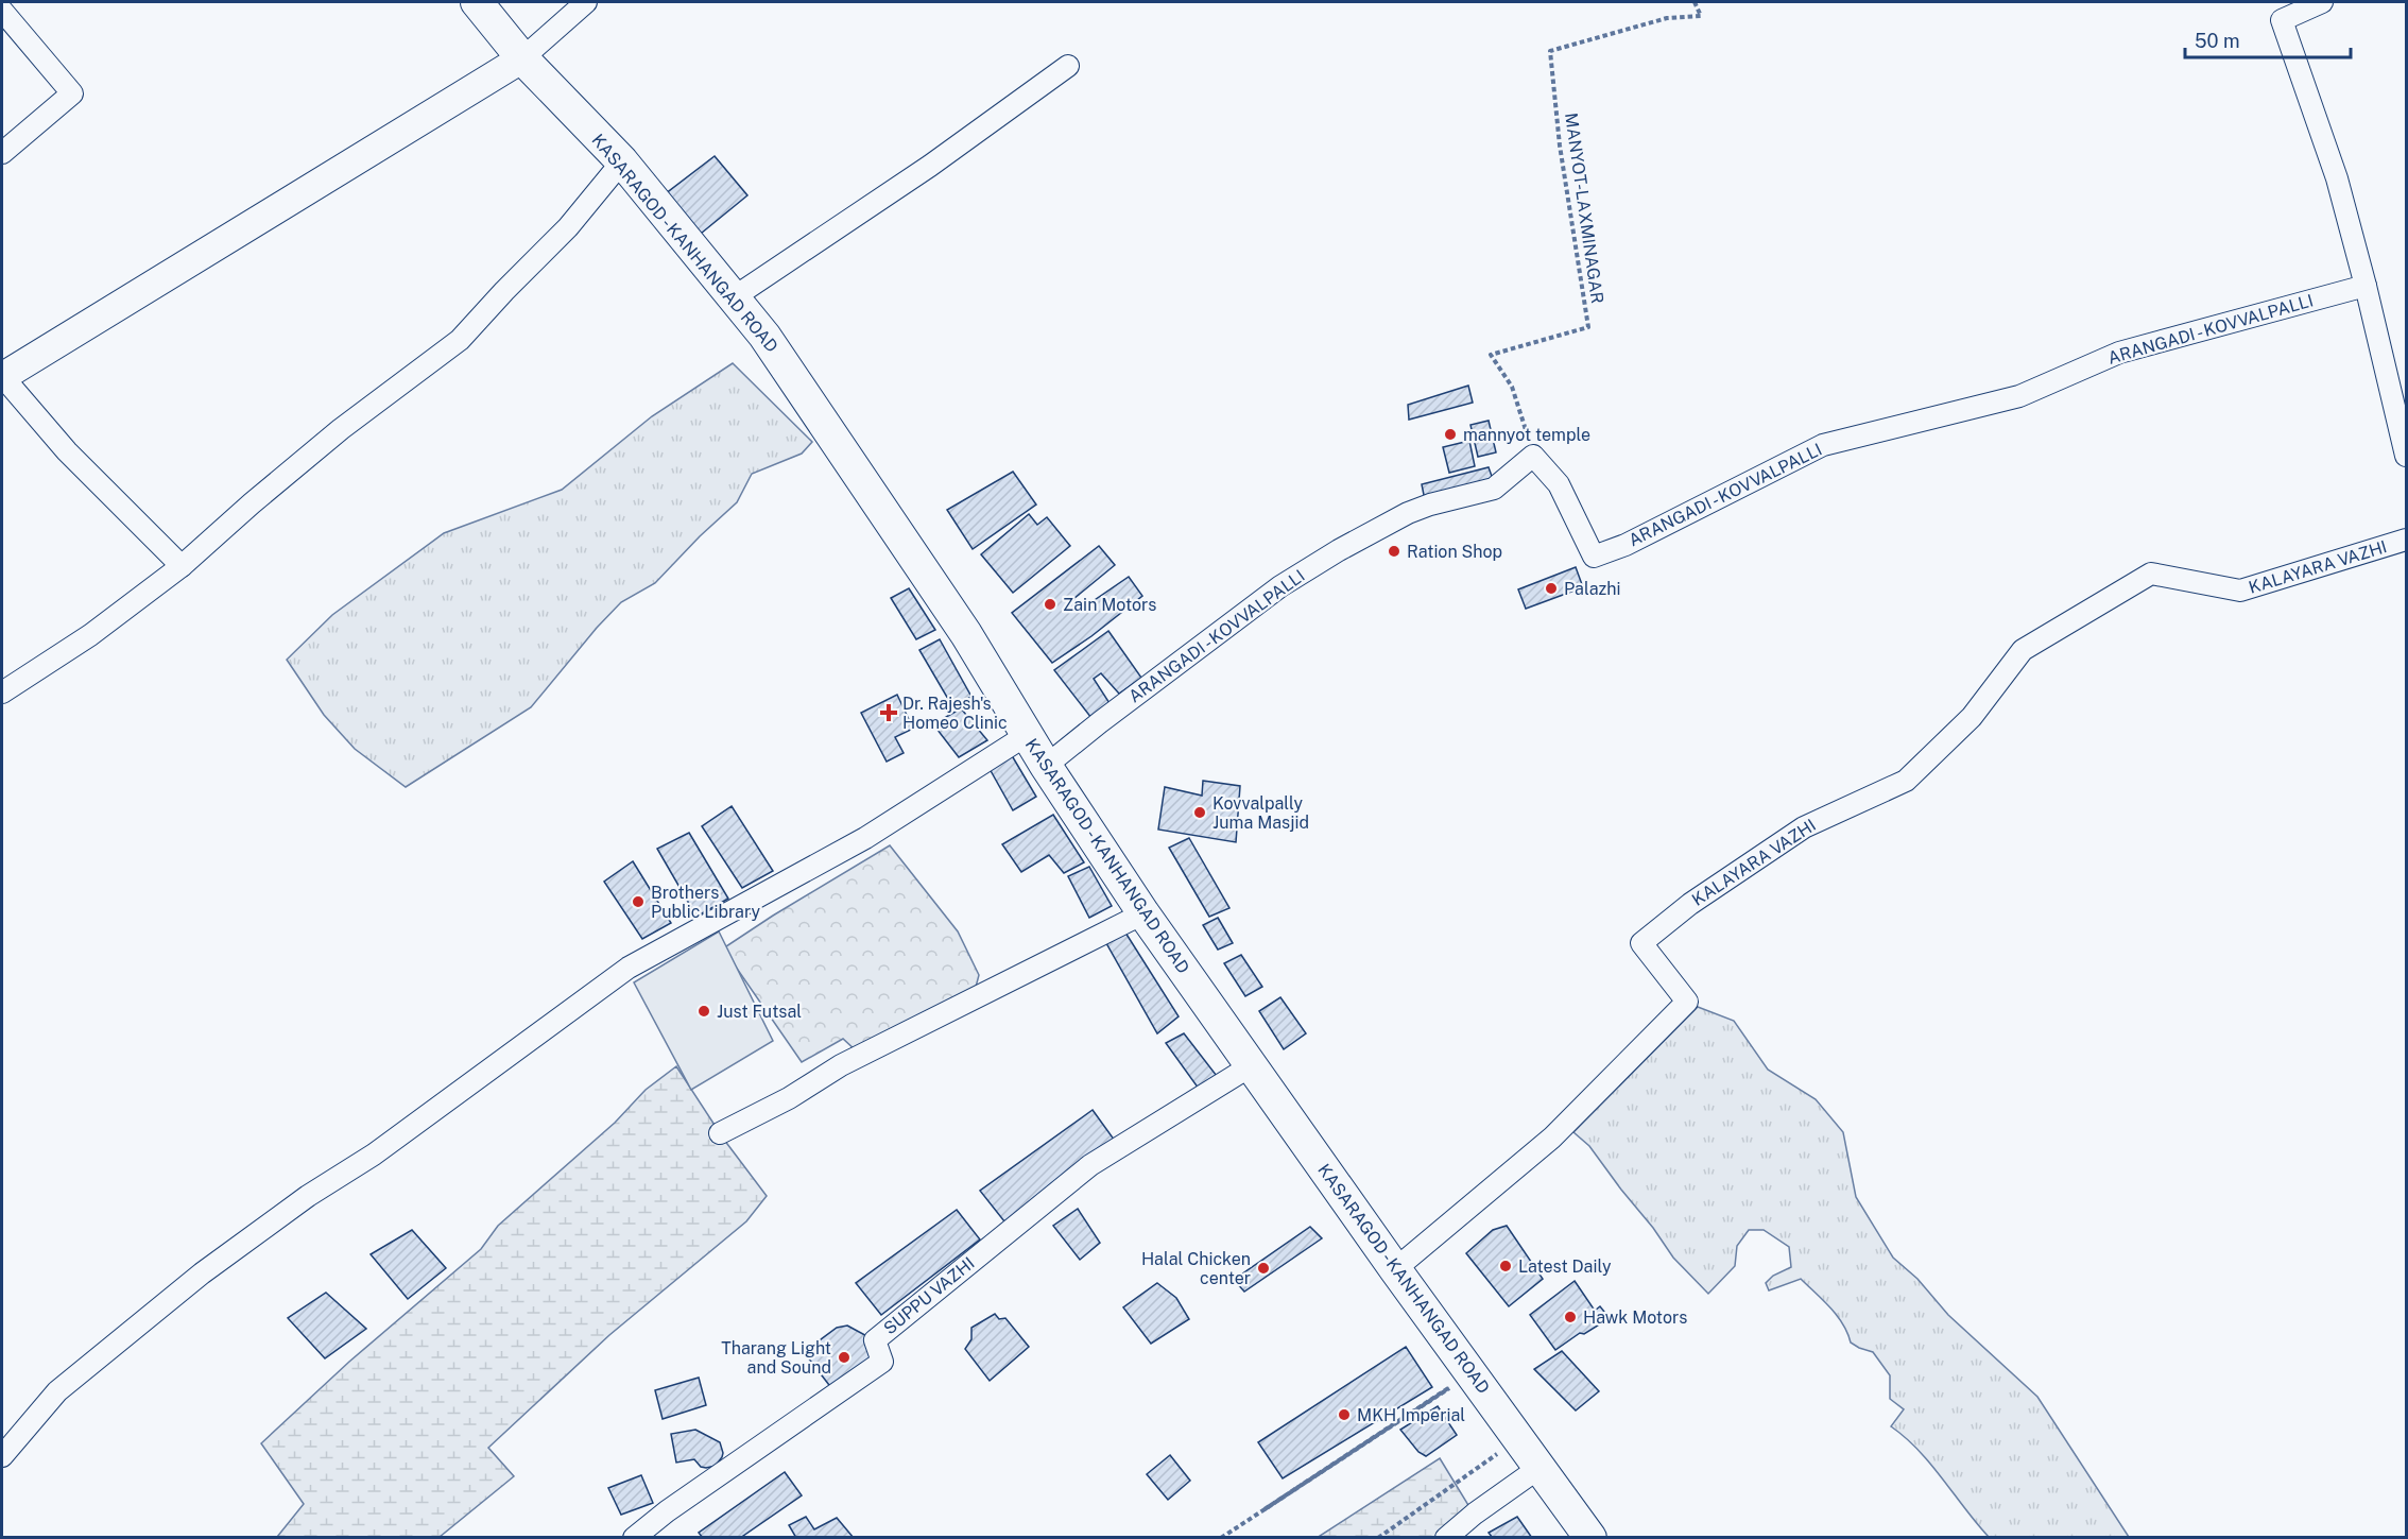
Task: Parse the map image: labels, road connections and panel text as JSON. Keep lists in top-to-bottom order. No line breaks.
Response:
{"streets":{"main road":["KASARAGOD - KANHANGAD ROAD"],"street":["ARANGADI - KOVVALPALLI","KALAYARA VAZHI","SUPPU VAZHI"],"path":["MANYOT-LAXMINAGAR"]},"crossings":[["MANYOT-LAXMINAGAR","ARANGADI - KOVVALPALLI"],["KASARAGOD - KANHANGAD ROAD","ARANGADI - KOVVALPALLI"],["KASARAGOD - KANHANGAD ROAD","KALAYARA VAZHI"],["KASARAGOD - KANHANGAD ROAD","SUPPU VAZHI"]],"places":{"other":["mannyot temple","Ration Shop","Palazhi","Zain Motors","Kovvalpally Juma Masjid","Brothers Public Library","Just Futsal","Latest Daily","Halal Chicken center","Hawk Motors","Tharang Light and Sound","MKH Imperial"],"health":["Dr. Rajesh's Homeo Clinic"]},"scale_bar":"50 m"}
